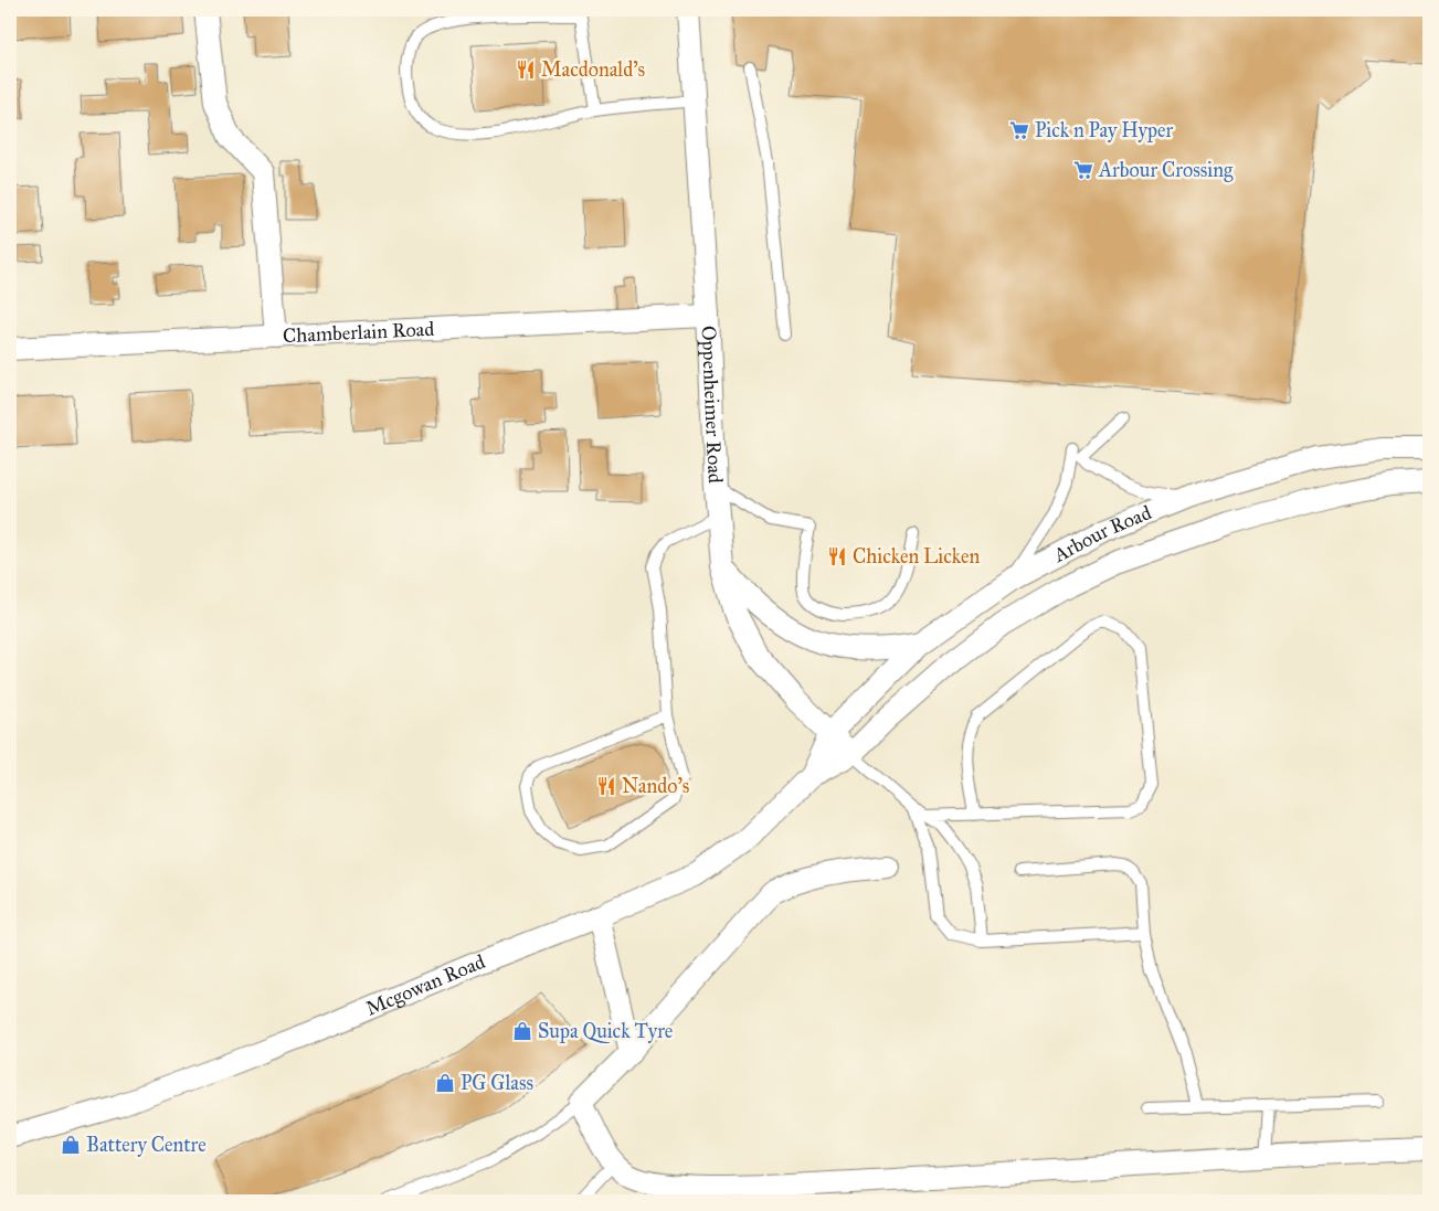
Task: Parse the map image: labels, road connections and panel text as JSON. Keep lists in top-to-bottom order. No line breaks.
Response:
{"streets":{"street":["Chamberlain Road","Oppenheimer Road","Arbour Road","Mcgowan Road"]},"crossings":[["Chamberlain Road","Oppenheimer Road"],["Oppenheimer Road","Arbour Road"],["Oppenheimer Road","Mcgowan Road"],["Arbour Road","Mcgowan Road"]],"places":{"restaurant":["Macdonald's","Chicken Licken","Nando's"],"supermarket":["Pick n Pay Hyper","Arbour Crossing"],"shop":["Supa Quick Tyre","PG Glass","Battery Centre"]}}
